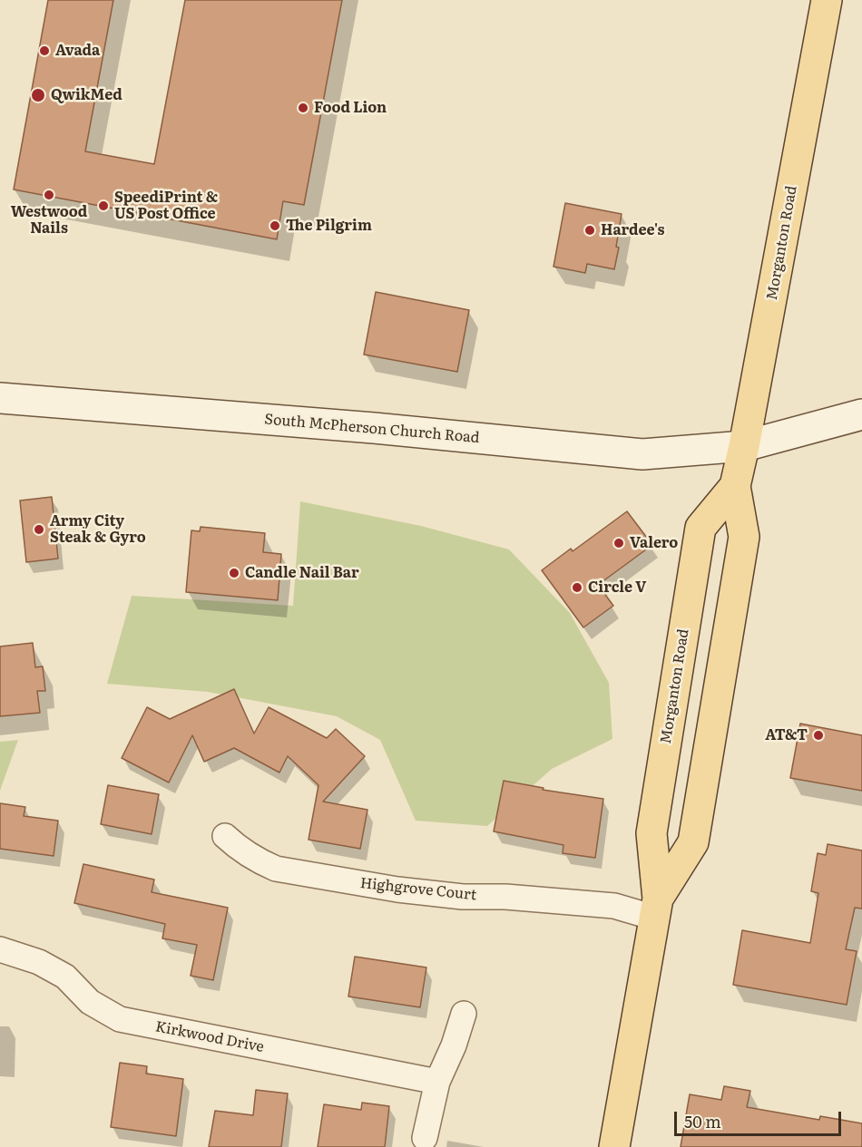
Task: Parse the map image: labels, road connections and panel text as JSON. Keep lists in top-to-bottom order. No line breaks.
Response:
{"streets":{"main road":["Morganton Road","South McPherson Church Road"],"street":["Highgrove Court","Kirkwood Drive"]},"crossings":[["Morganton Road","South McPherson Church Road"],["Morganton Road","Highgrove Court"]],"places":["Avada","QwikMed","Food Lion","Westwood Nails","SpeediPrint & US Post Office","The Pilgrim","Hardee's","Army City Steak & Gyro","Valero","Candle Nail Bar","Circle V","AT&T"],"scale_bar":"50 m"}
